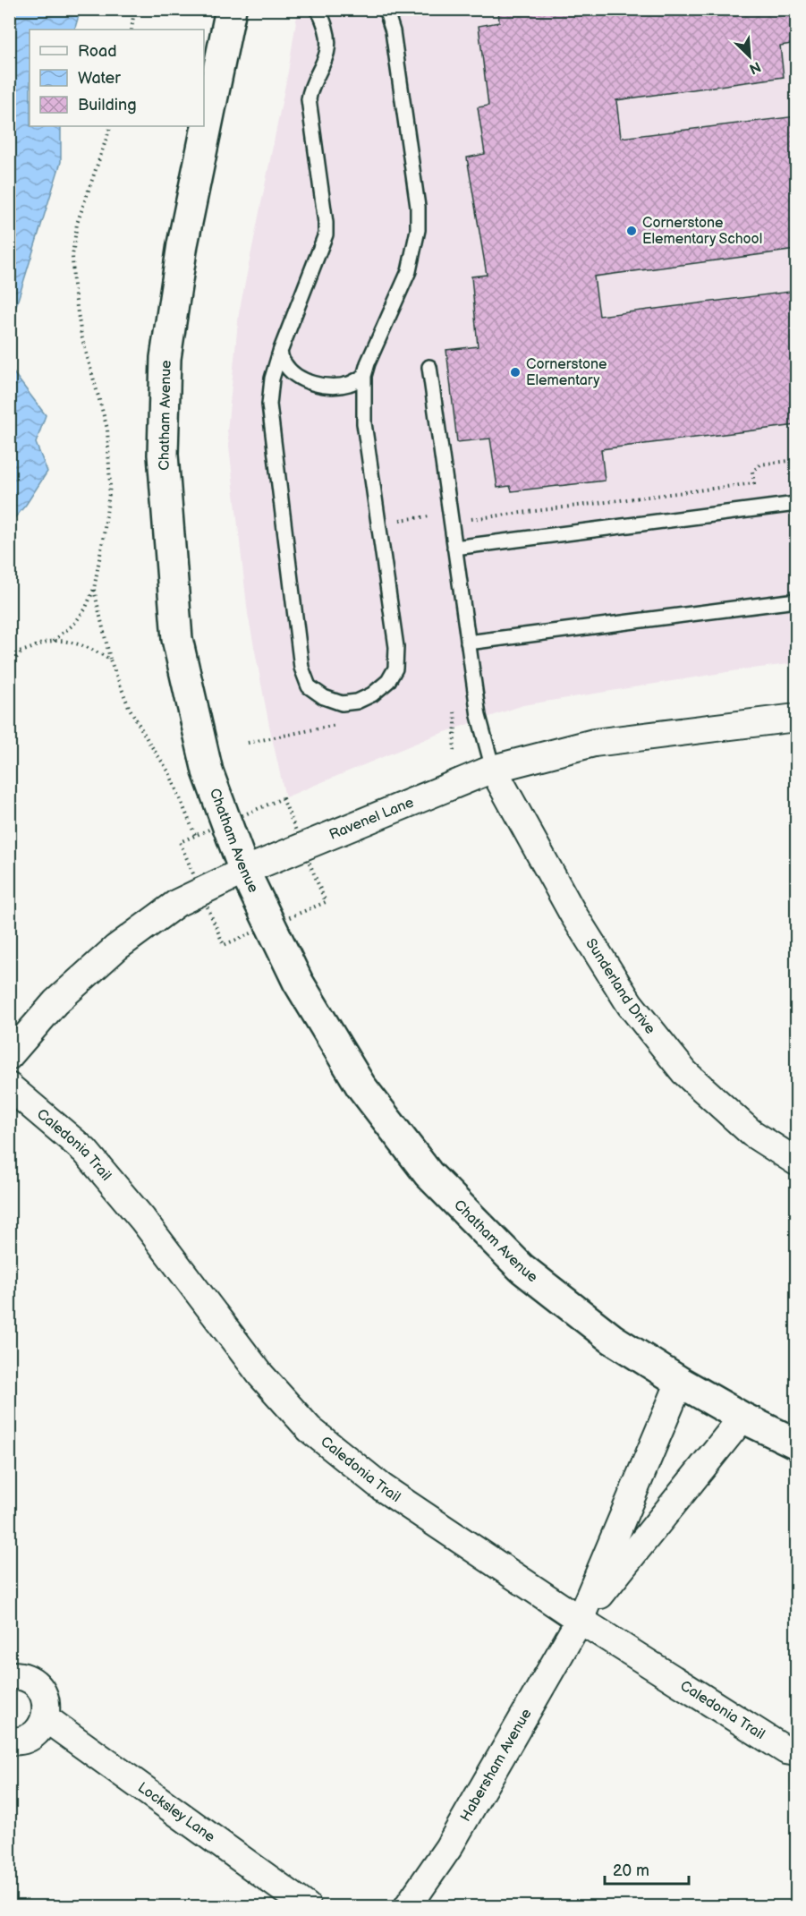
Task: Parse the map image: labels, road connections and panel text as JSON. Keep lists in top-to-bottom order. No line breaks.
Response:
{"streets":{"street":["Chatham Avenue","Ravenel Lane","Sunderland Drive","Caledonia Trail","Habersham Avenue","Locksley Lane"]},"crossings":[["Chatham Avenue","Ravenel Lane"],["Chatham Avenue","Habersham Avenue"],["Ravenel Lane","Sunderland Drive"],["Caledonia Trail","Habersham Avenue"]],"places":["Cornerstone Elementary School","Cornerstone Elementary"],"legend":["Road","Water","Building"],"scale_bar":"20 m","north":"bottom right"}
